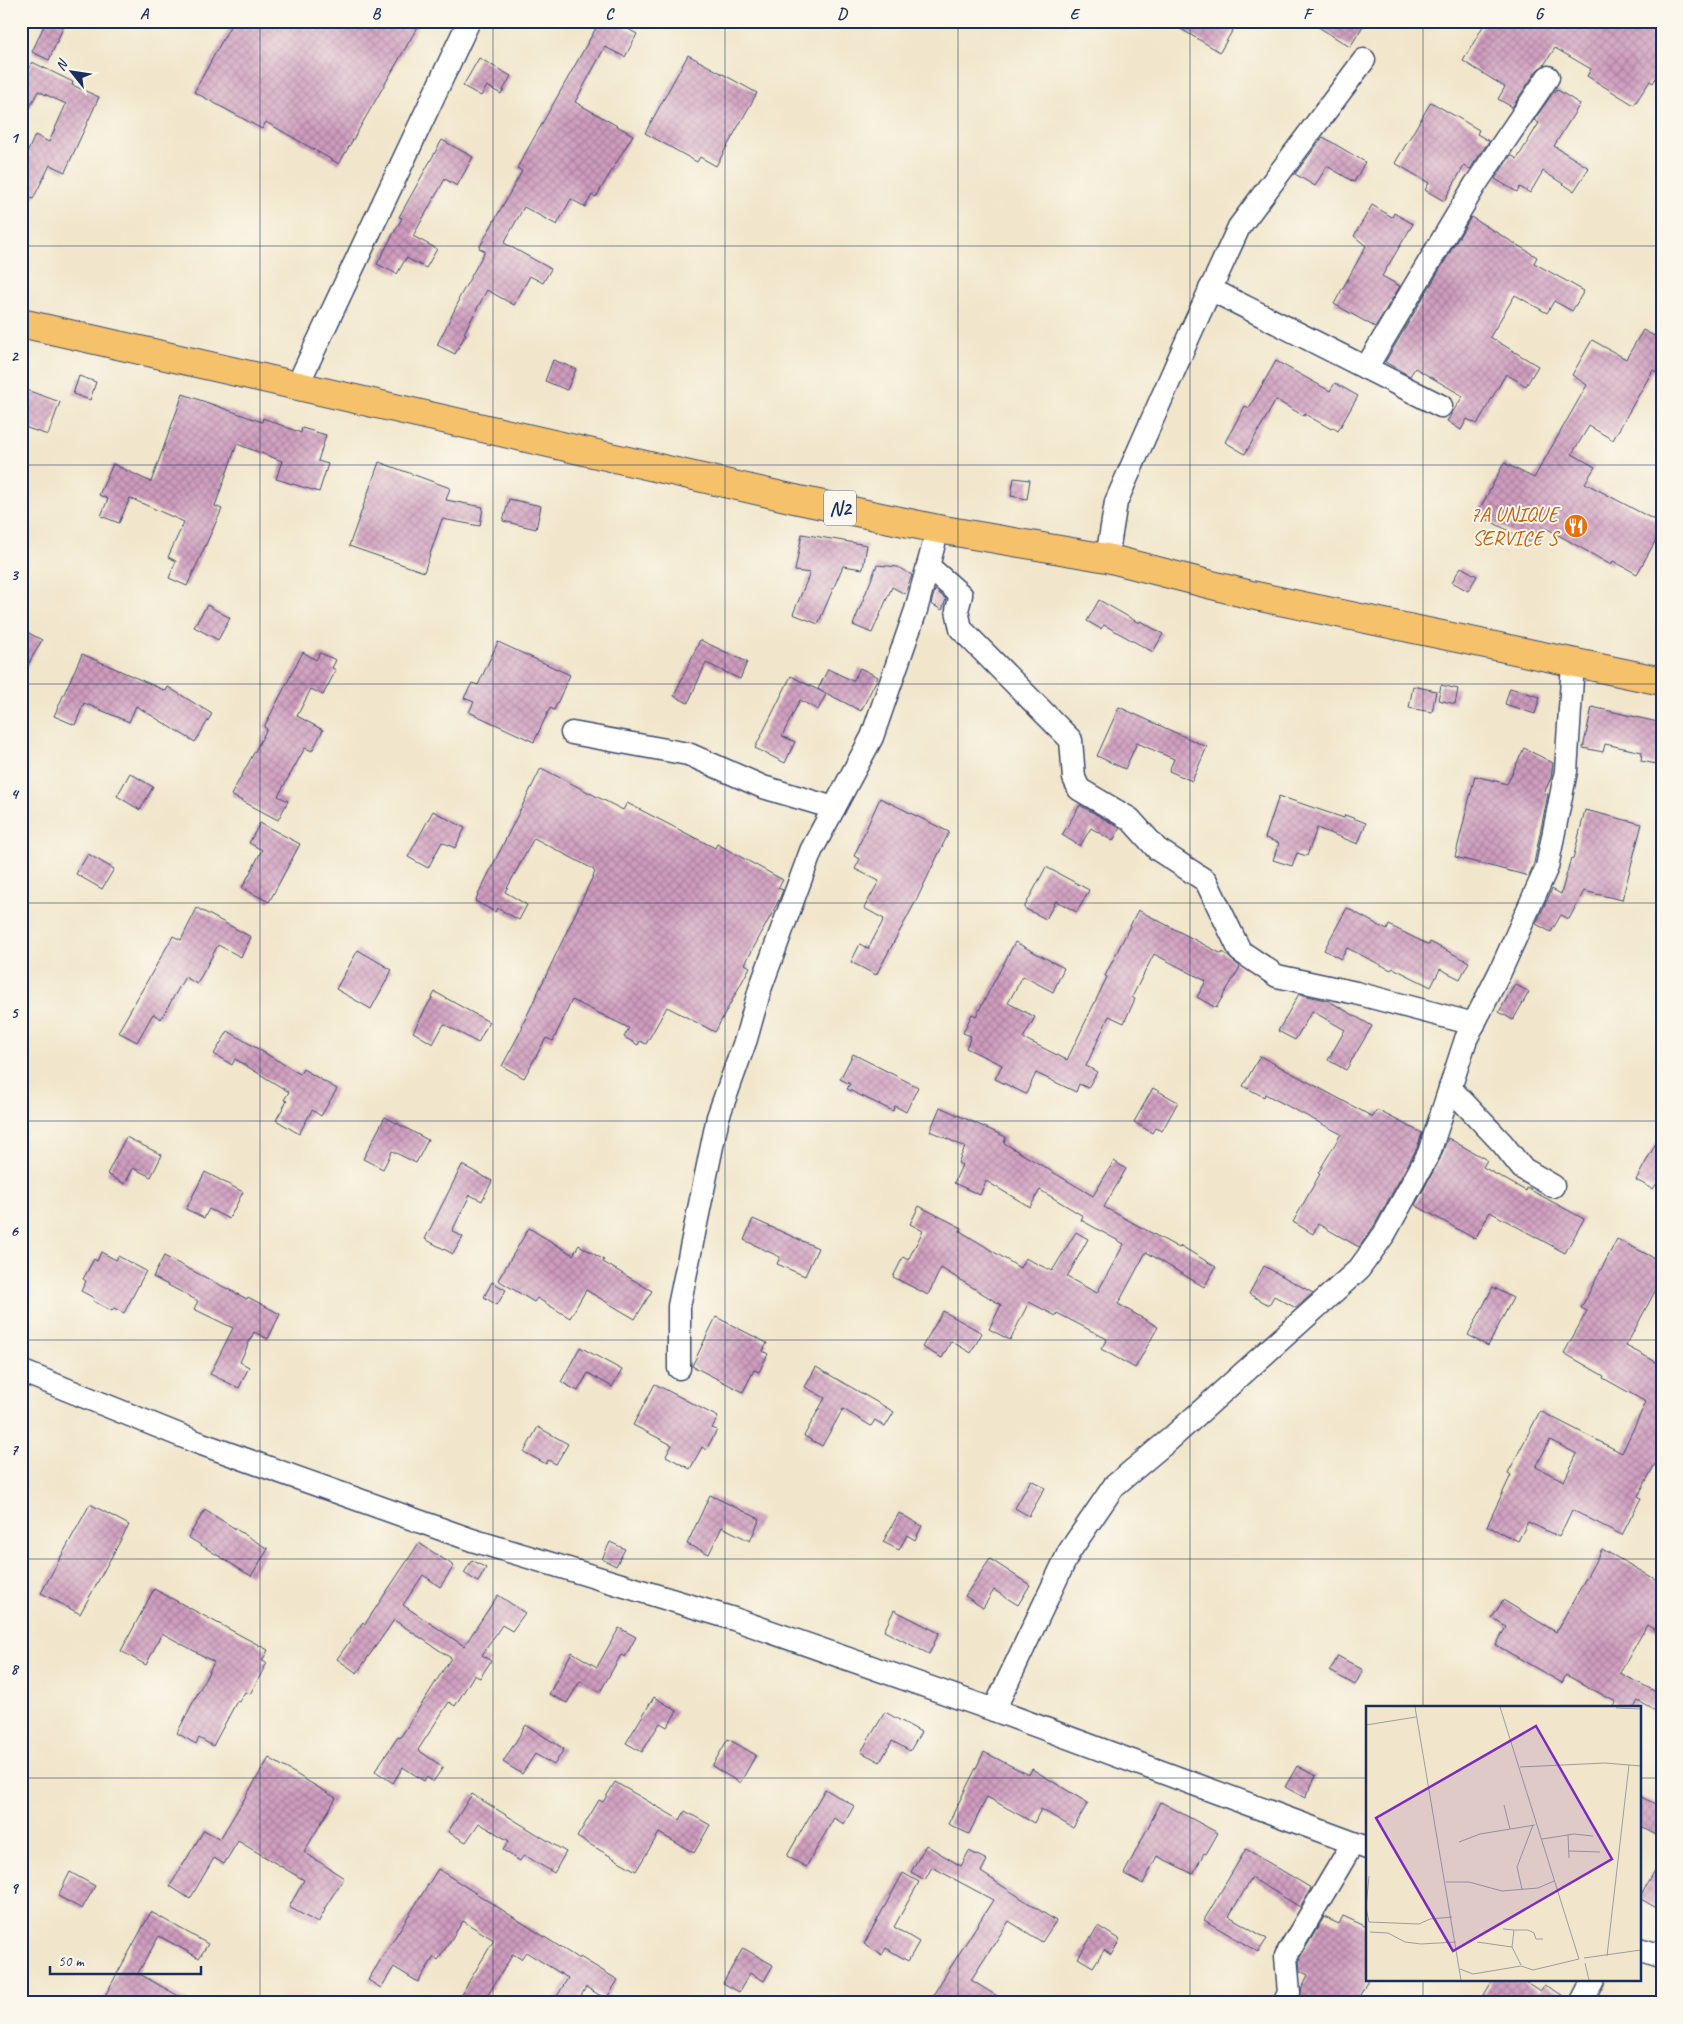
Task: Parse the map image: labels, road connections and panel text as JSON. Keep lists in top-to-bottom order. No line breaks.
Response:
{"streets":{"highway":["N2"]},"places":{"restaurant":["7A UNIQUE SERVICE S"]},"scale_bar":"50 m","north":"top left","grid":{"columns":["A","B","C","D","E","F","G"],"rows":["1","2","3","4","5","6","7","8","9"]}}
